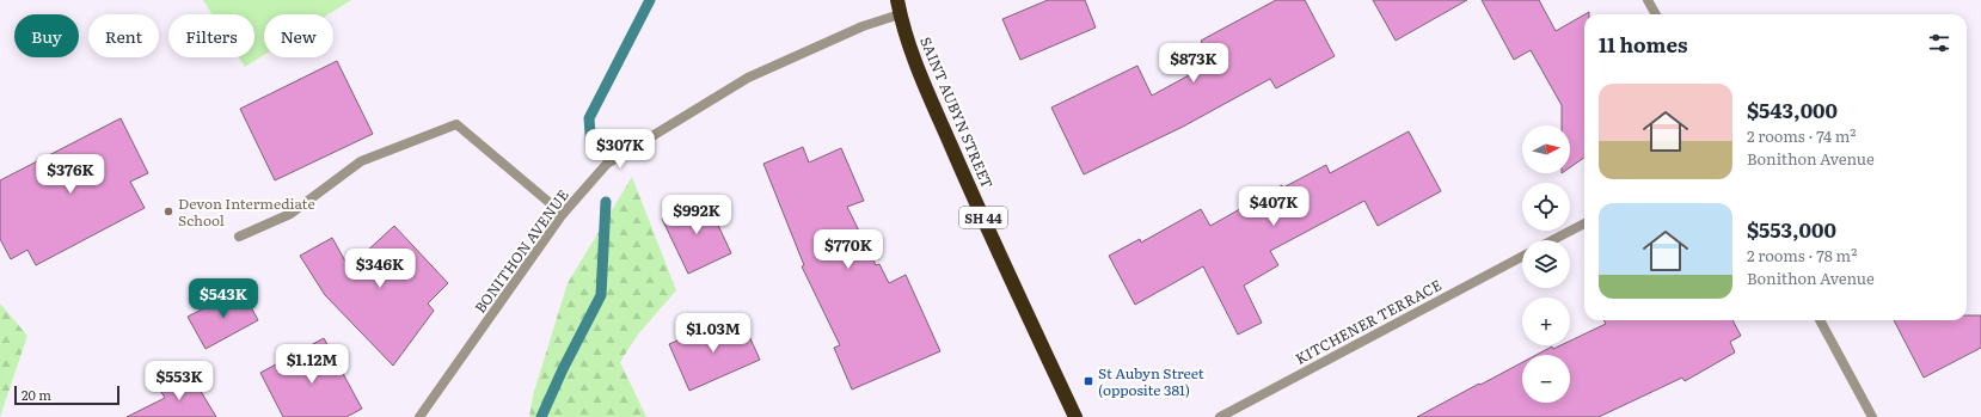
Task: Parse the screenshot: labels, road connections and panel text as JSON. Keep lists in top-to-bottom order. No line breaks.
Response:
{"streets":{"highway":["SAINT AUBYN STREET","SH 44"],"street":["BONITHON AVENUE","KITCHENER TERRACE"]},"crossings":[["SAINT AUBYN STREET","BONITHON AVENUE"]],"places":{"other":["Devon Intermediate School"],"transit":["St Aubyn Street (opposite 381)"]},"scale_bar":"20 m","north":"right","page":{"chip":["Buy","Rent","Filters","New"],"heading":"11 homes","price":["$873K","$307K","$376K","$407K","$992K","$770K","$346K","$543K","$1.03M","$1.12M","$553K"],"list":[{"name":"$543,000","note":"2 rooms · 74 m² · Bonithon Avenue"},{"name":"$553,000","note":"2 rooms · 78 m² · Bonithon Avenue"}],"map_buttons":["+","−"],"scale":"20 m"}}
